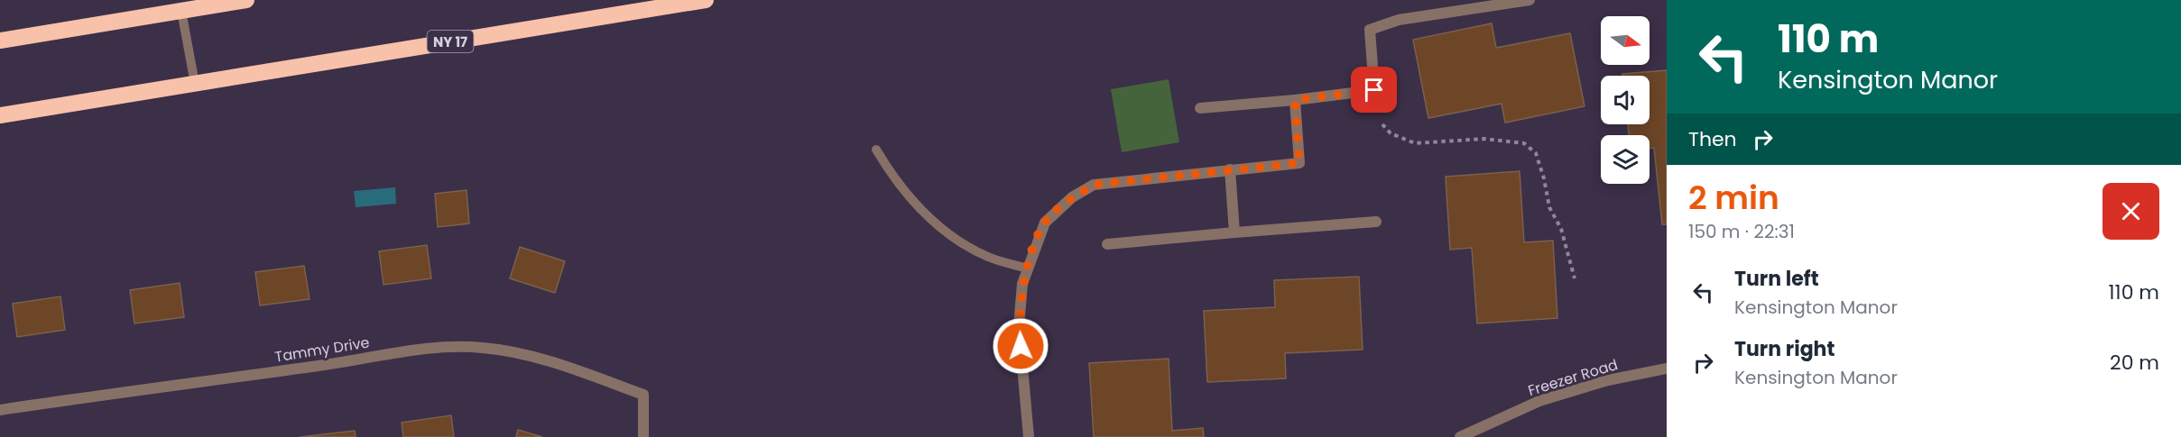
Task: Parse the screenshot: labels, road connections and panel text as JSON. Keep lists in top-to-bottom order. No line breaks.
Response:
{"streets":{"highway":["NY 17"],"street":["Tammy Drive","Freezer Road"]},"north":"right","page":{"turn":["110 m","Kensington Manor"],"then":"Then","heading":["2 min","150 m · 22:31"],"list":[{"name":"Turn left","note":"Kensington Manor","value":"110 m"},{"name":"Turn right","note":"Kensington Manor","value":"20 m"}]}}
